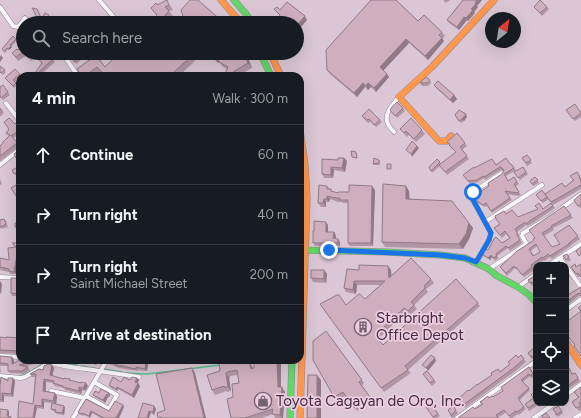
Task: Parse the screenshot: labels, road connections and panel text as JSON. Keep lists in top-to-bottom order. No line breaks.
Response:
{"places":{"building":["Starbright Office Depot"],"shop":["Toyota Cagayan de Oro, Inc."]},"north":"top right","page":{"search":"Search here","heading":["4 min","Walk · 300 m"],"list":[["Continue","60 m"],["Turn right","40 m"],["Turn right","Saint Michael Street","200 m"],"Arrive at destination"],"map_buttons":["+","−"]}}
